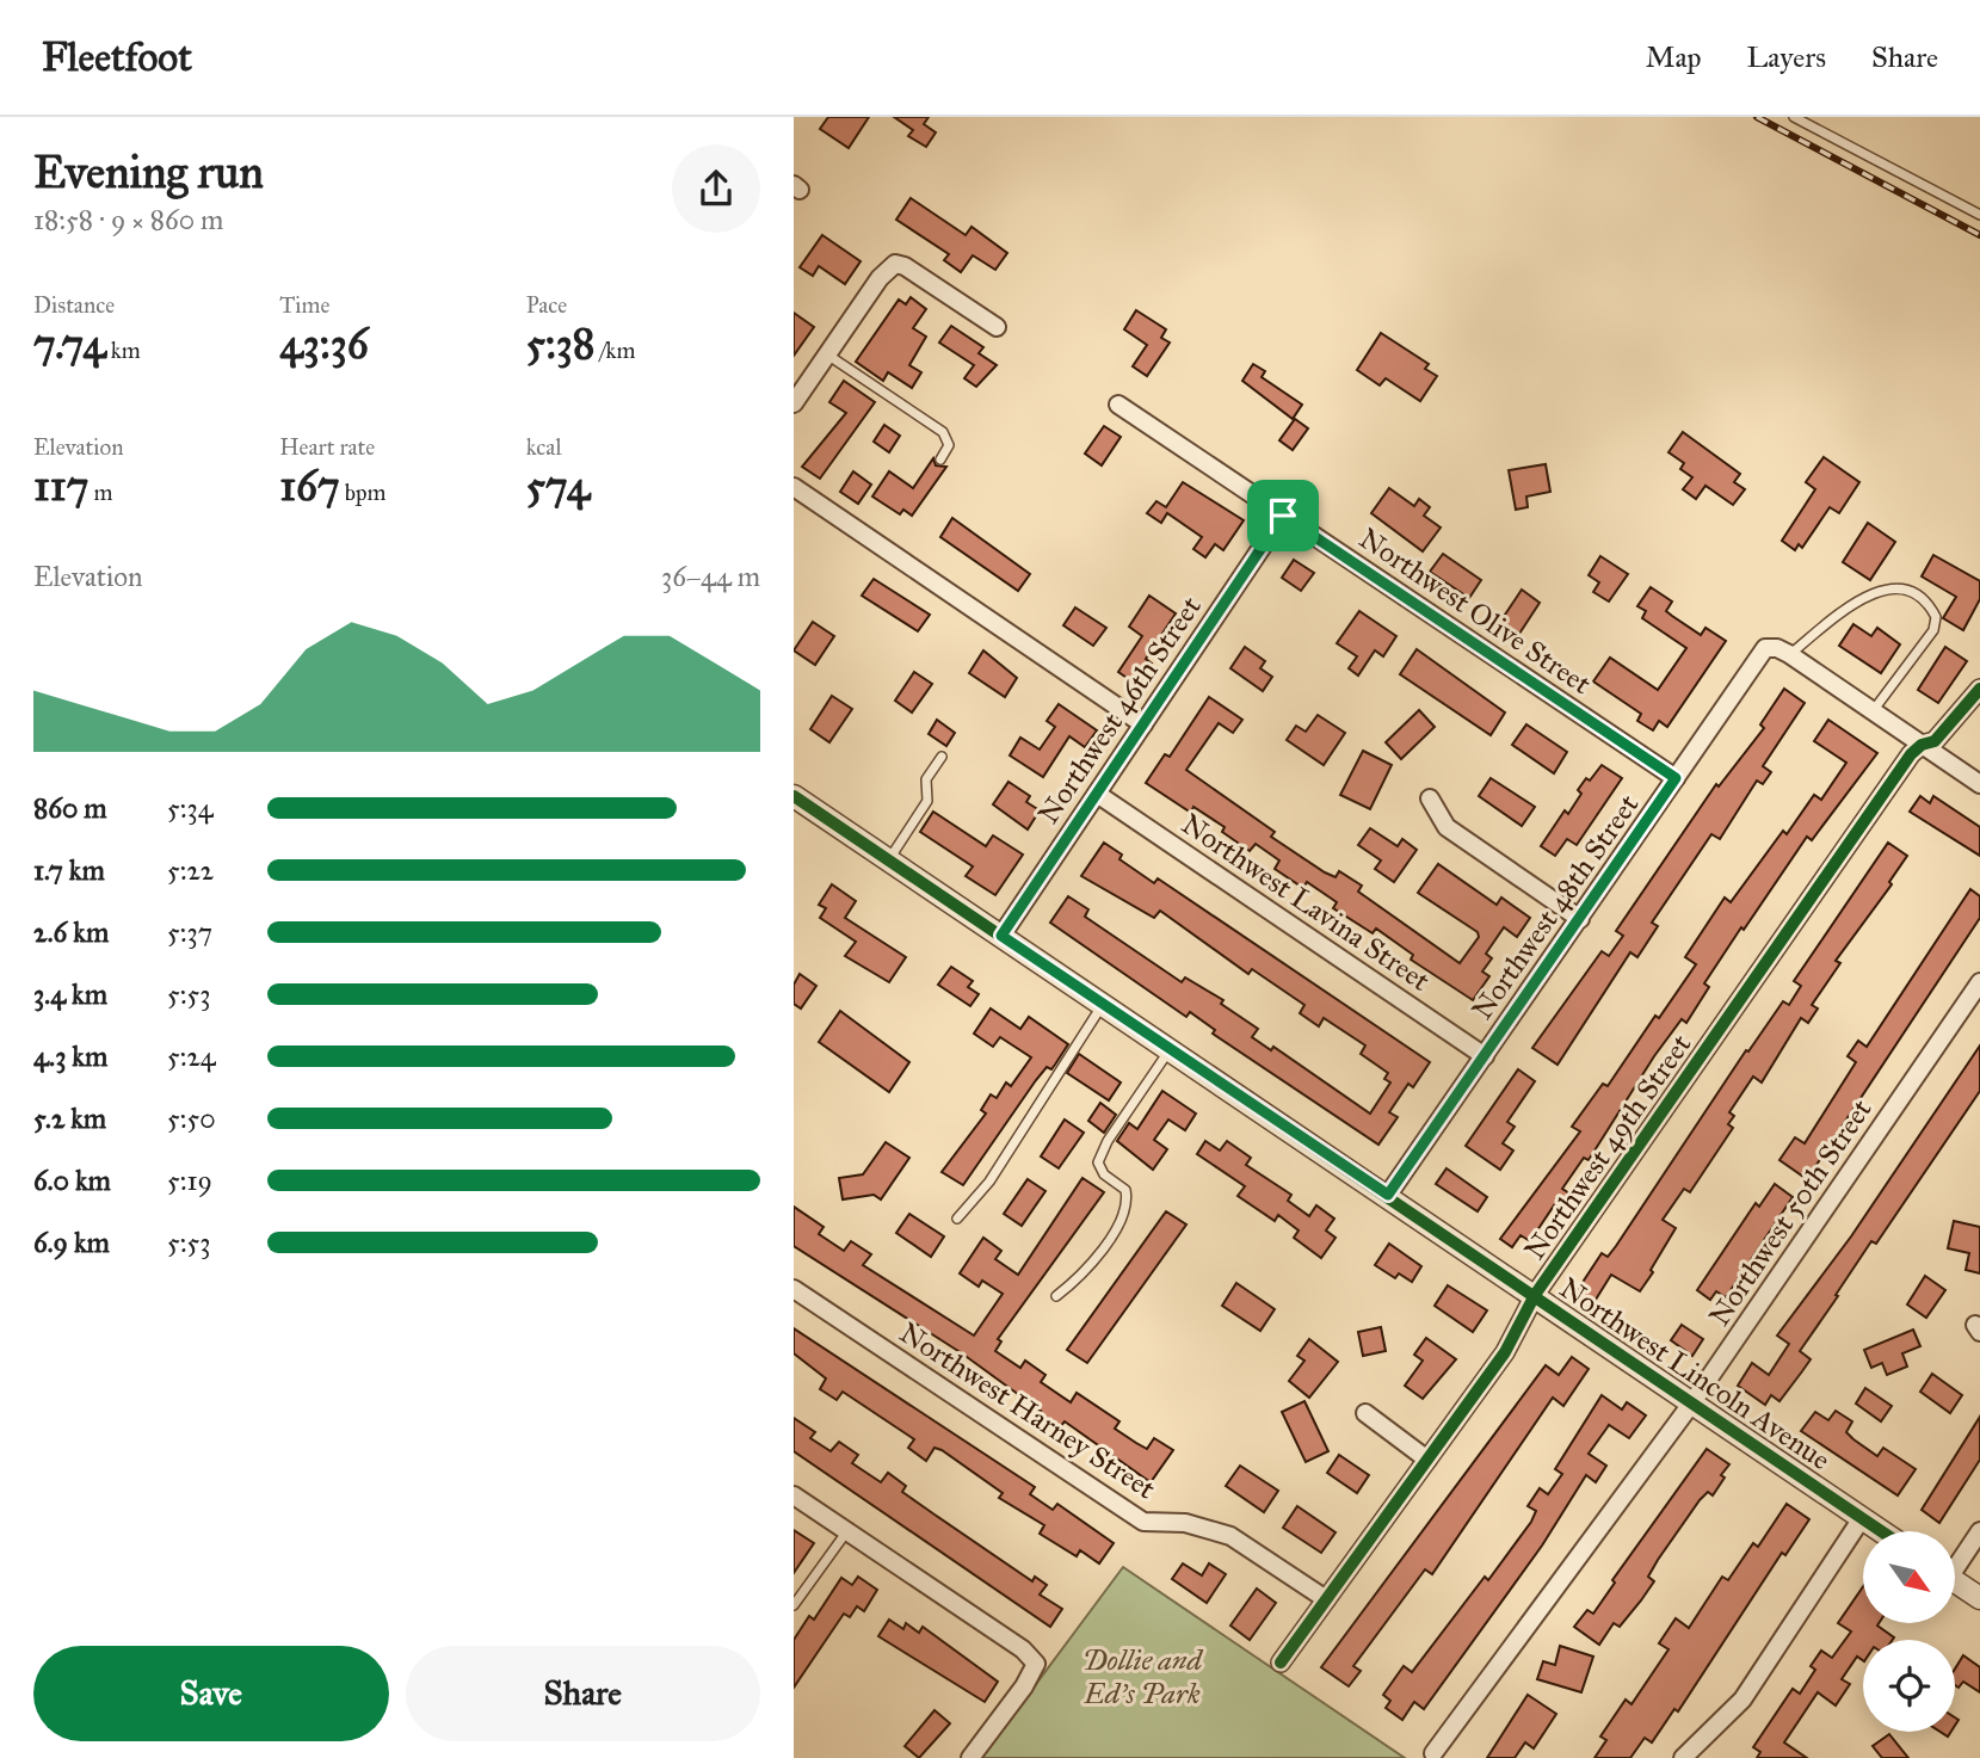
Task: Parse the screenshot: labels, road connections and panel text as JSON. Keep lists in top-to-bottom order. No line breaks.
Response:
{"streets":{"street":["Northwest Olive Street","Northwest 46th Street","Northwest Lavina Street","Northwest 48th Street","Northwest 49th Street","Northwest 50th Street","Northwest Lincoln Avenue","Northwest Harney Street"]},"crossings":[["Northwest Olive Street","Northwest 46th Street"],["Northwest Olive Street","Northwest 48th Street"],["Northwest 46th Street","Northwest Lavina Street"],["Northwest 46th Street","Northwest Lincoln Avenue"],["Northwest Lavina Street","Northwest 48th Street"],["Northwest 48th Street","Northwest Lincoln Avenue"],["Northwest 49th Street","Northwest Lincoln Avenue"],["Northwest 49th Street","Northwest Harney Street"],["Northwest 50th Street","Northwest Lincoln Avenue"]],"parks":["Dollie and Ed's Park"],"north":"bottom right","page":{"header":"Fleetfoot","nav":["Map","Layers","Share"],"heading":["Evening run","18:58 · 9 × 860 m"],"stats":[["Distance","7.74 km"],["Time","43:36"],["Pace","5:38 /km"],["Elevation","117 m"],["Heart rate","167 bpm"],["kcal","574"]],"chart":["Elevation","36–44 m"],"list":[{"name":"860 m","note":"5:34"},{"name":"1.7 km","note":"5:22"},{"name":"2.6 km","note":"5:37"},{"name":"3.4 km","note":"5:53"},{"name":"4.3 km","note":"5:24"},{"name":"5.2 km","note":"5:50"},{"name":"6.0 km","note":"5:19"},{"name":"6.9 km","note":"5:53"}],"buttons":["Save","Share"]}}
